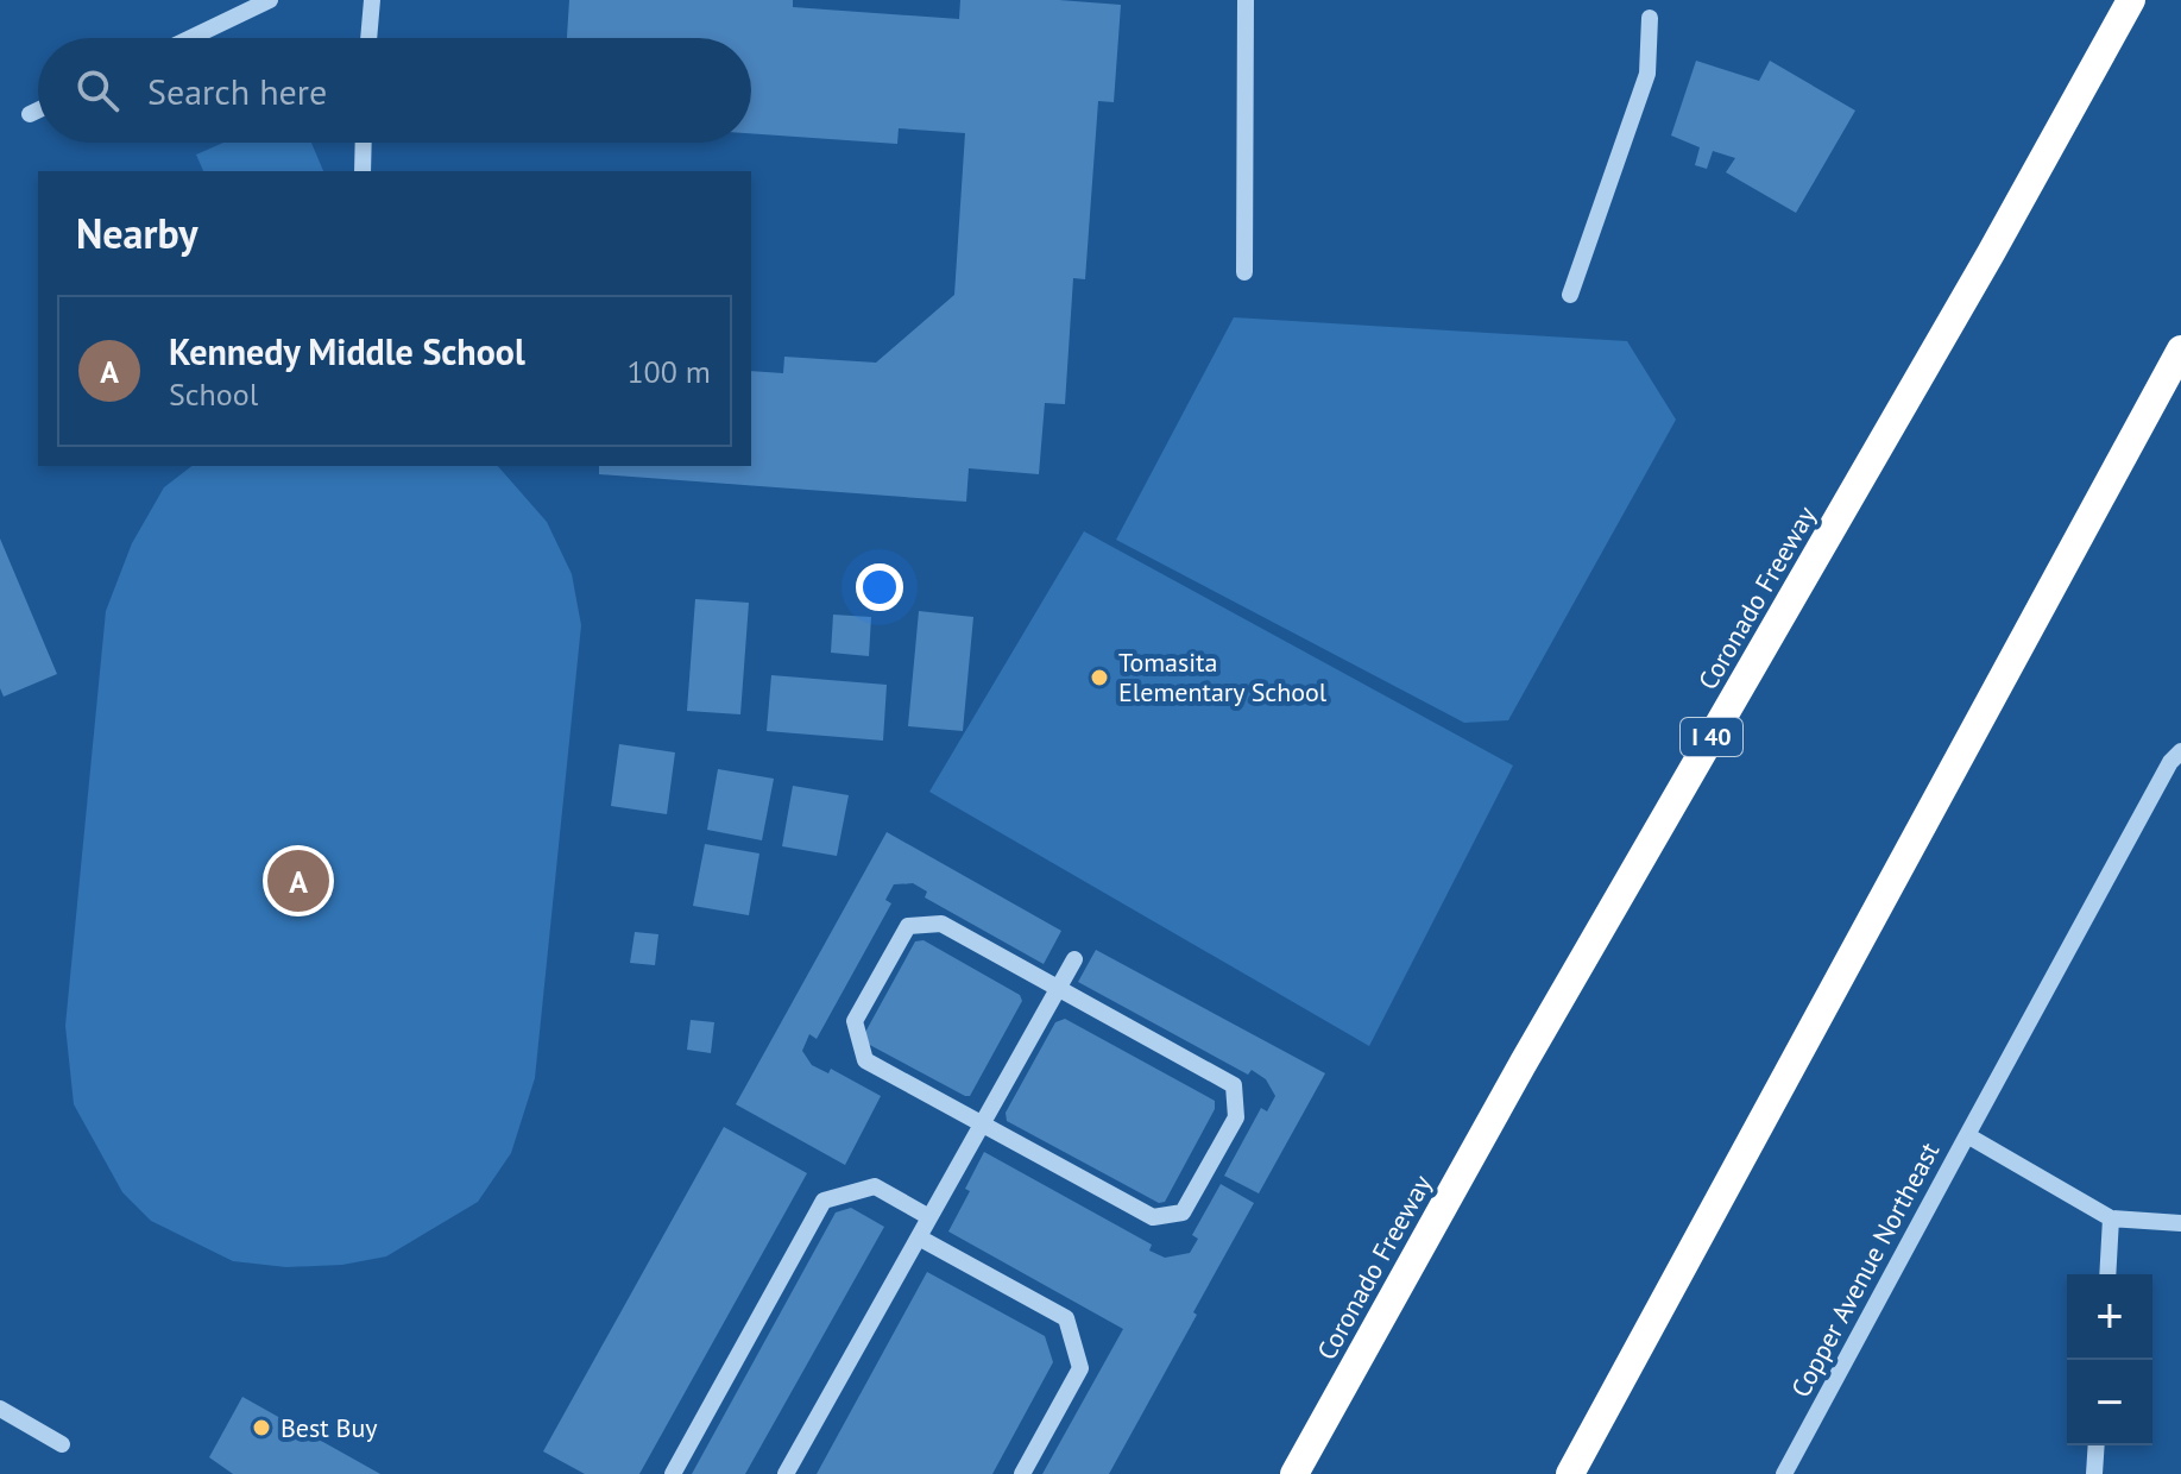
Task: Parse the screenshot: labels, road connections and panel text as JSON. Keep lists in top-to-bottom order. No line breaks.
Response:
{"streets":{"highway":["Coronado Freeway","I 40"],"street":["Copper Avenue Northeast"]},"places":["Tomasita Elementary School","Best Buy"],"page":{"search":"Search here","heading":"Nearby","list":[{"mark":"A","name":"Kennedy Middle School","note":"School","value":"100 m"}],"pins":"A","map_buttons":["+","−"]}}
